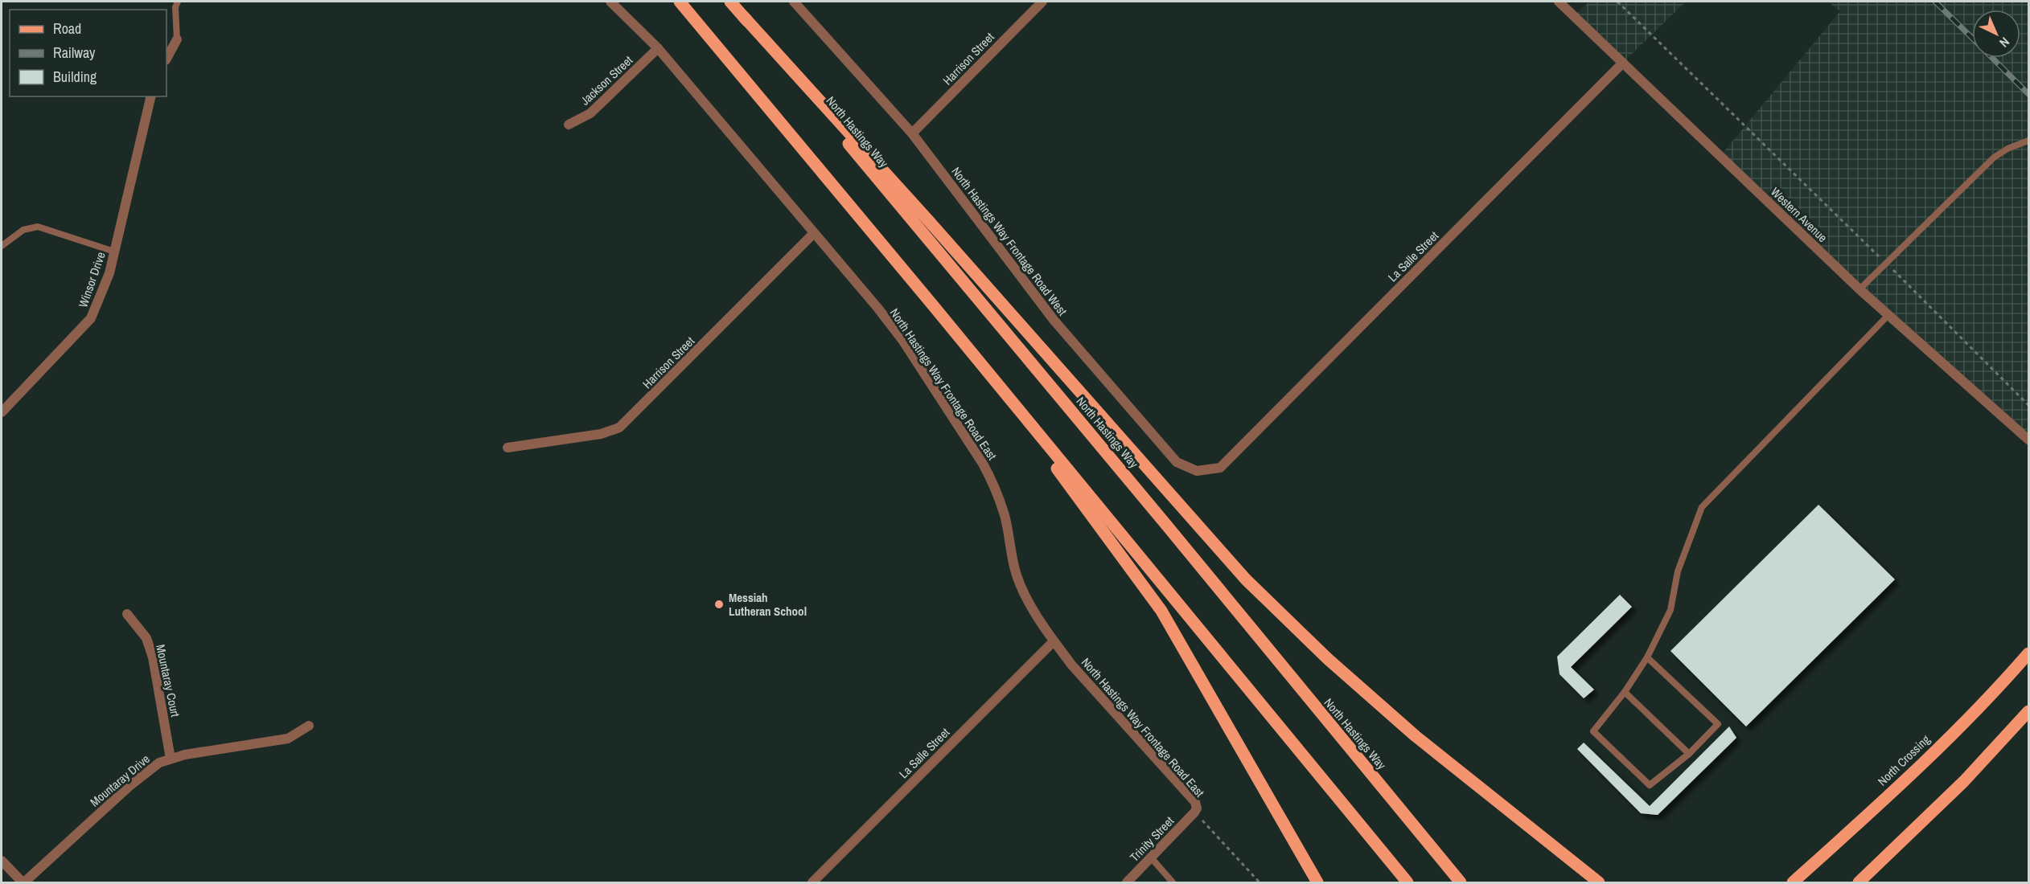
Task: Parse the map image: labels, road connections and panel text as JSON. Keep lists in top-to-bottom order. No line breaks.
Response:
{"streets":{"main road":["North Hastings Way","North Crossing"],"street":["Harrison Street","Jackson Street","Western Avenue","North Hastings Way Frontage Road West","La Salle Street","Winsor Drive","North Hastings Way Frontage Road East","Mountaray Court","Mountaray Drive","Trinity Street"]},"crossings":[["Harrison Street","North Hastings Way Frontage Road West"],["Harrison Street","North Hastings Way Frontage Road East"],["Jackson Street","North Hastings Way Frontage Road East"],["Western Avenue","La Salle Street"],["North Hastings Way Frontage Road West","La Salle Street"],["La Salle Street","North Hastings Way Frontage Road East"],["North Hastings Way Frontage Road East","Trinity Street"],["Mountaray Court","Mountaray Drive"]],"places":["Messiah Lutheran School"],"legend":["Road","Railway","Building"],"north":"bottom right"}
